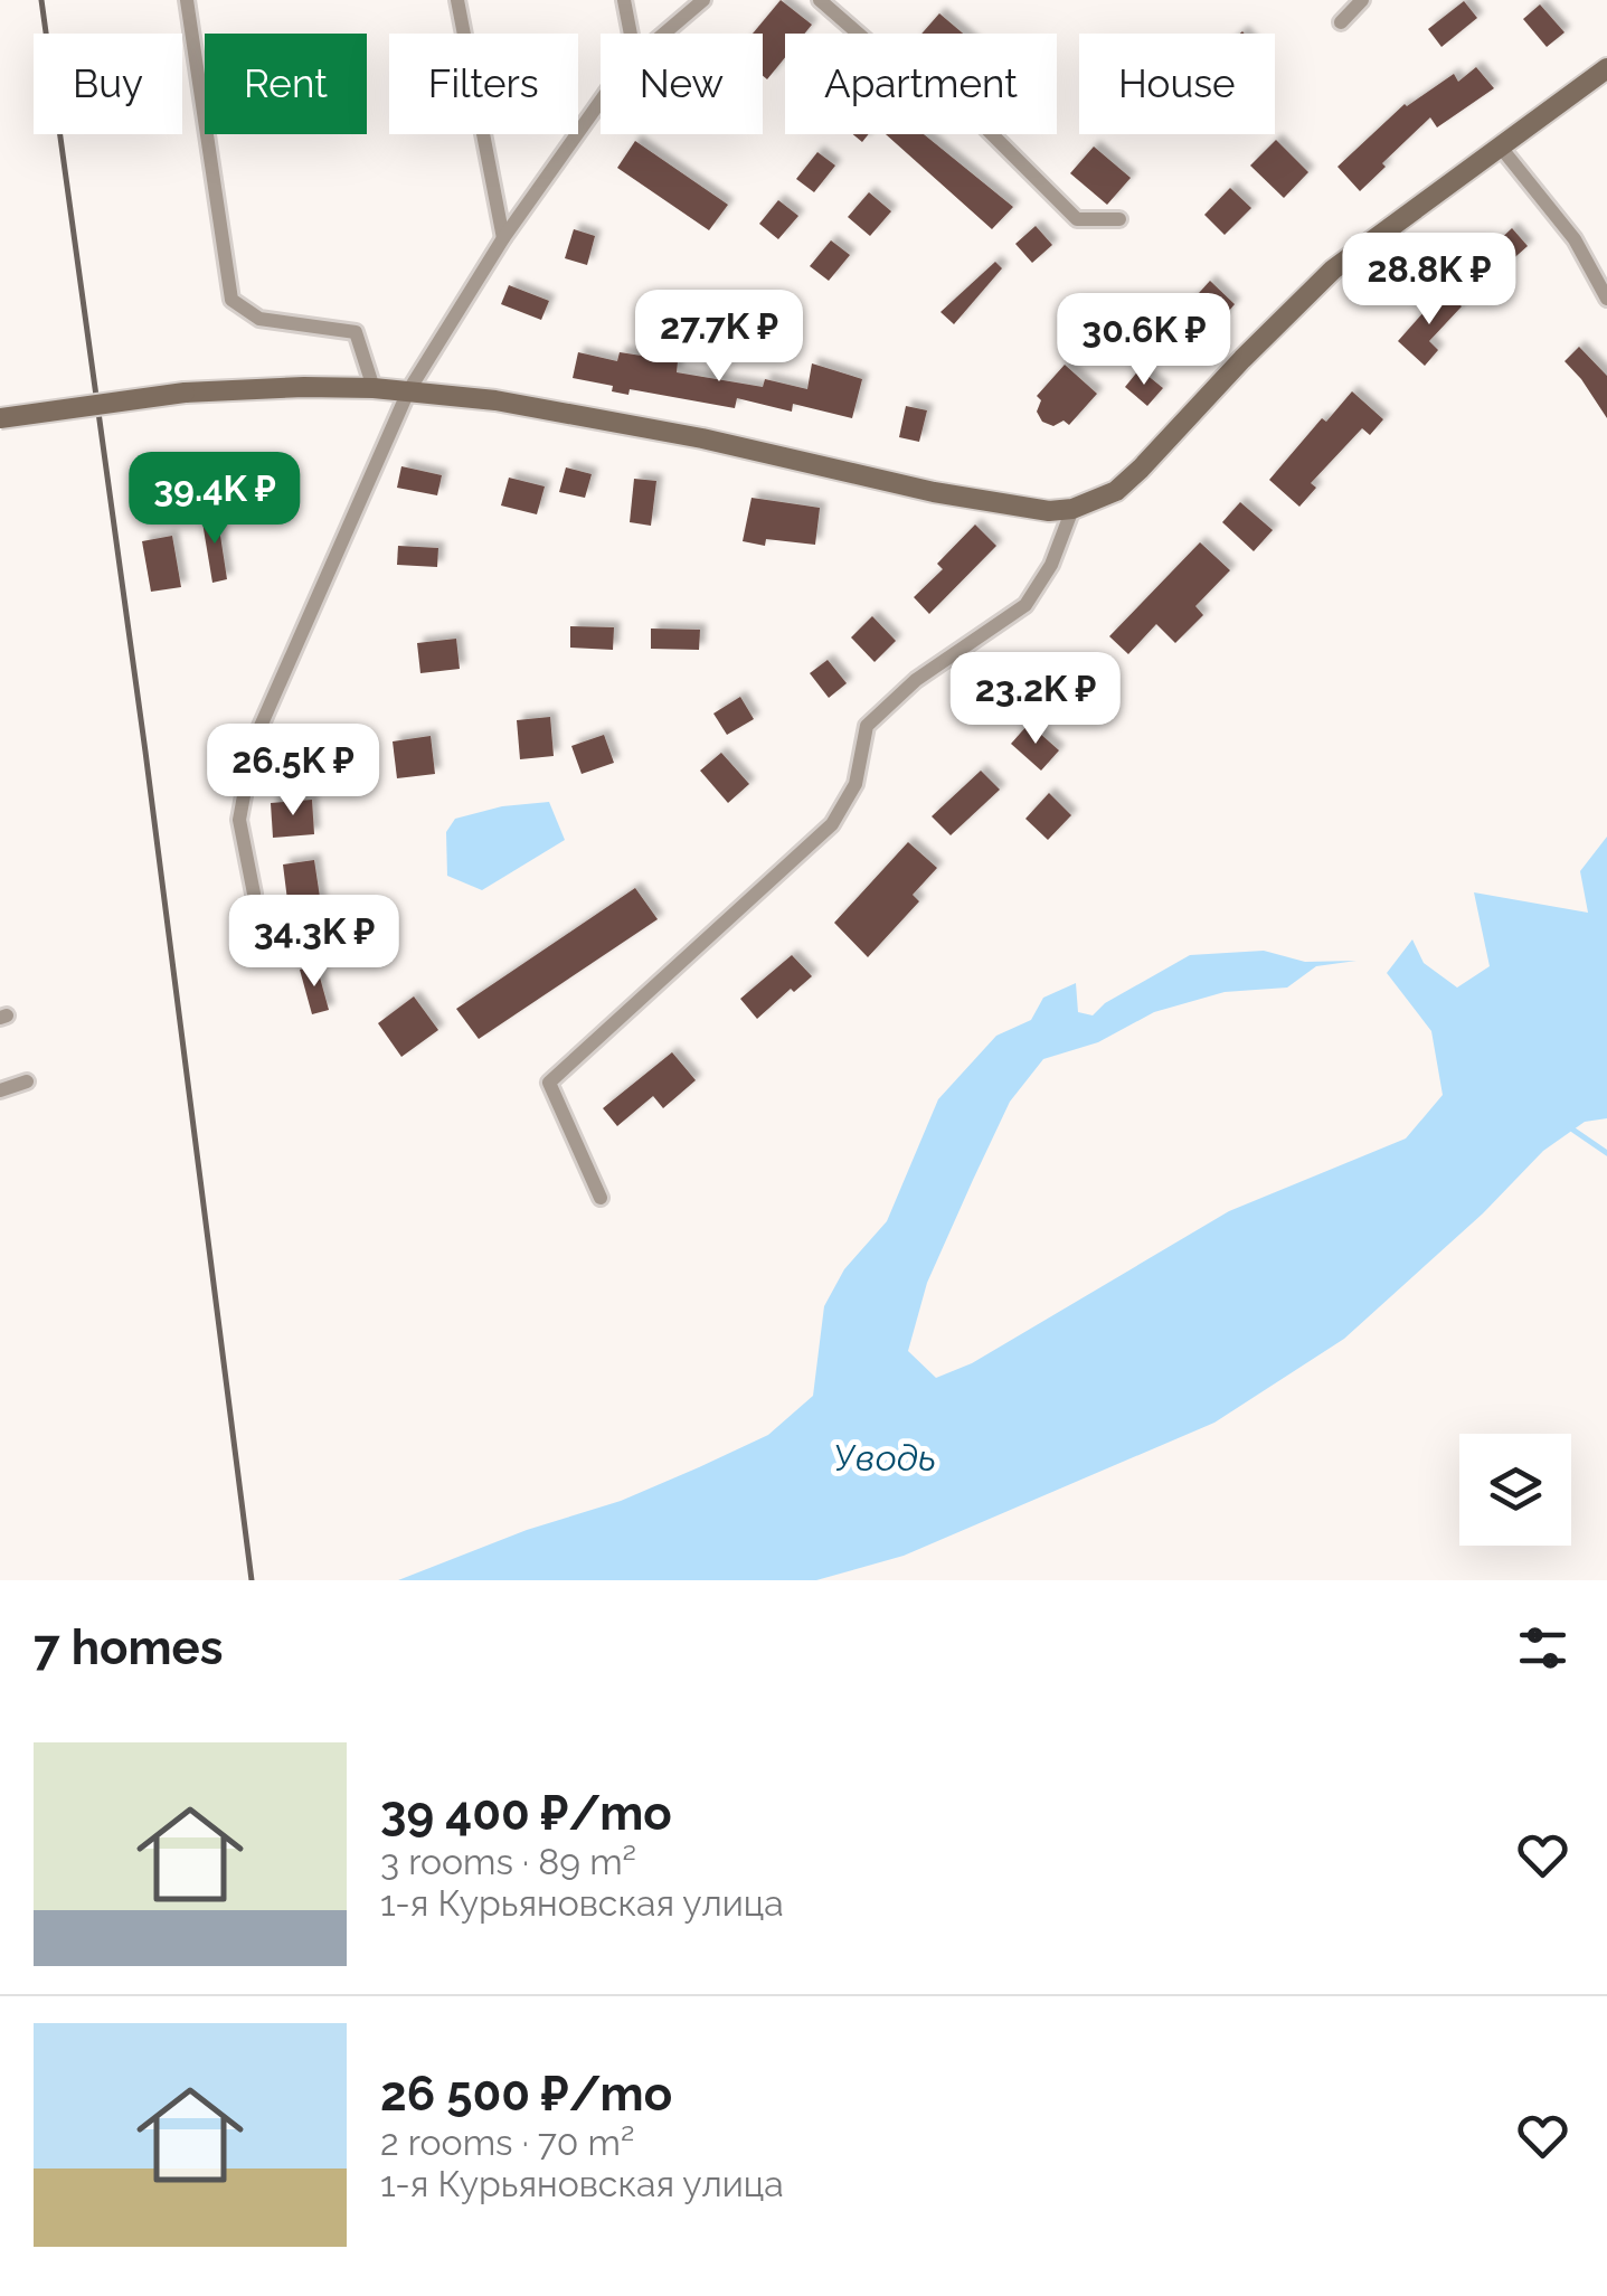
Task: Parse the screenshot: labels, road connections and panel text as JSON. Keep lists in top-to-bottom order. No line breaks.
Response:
{"water":["Уводь"],"page":{"chip":["Buy","Rent","Filters","New","Apartment","House"],"price":["28.8K ₽","27.7K ₽","30.6K ₽","39.4K ₽","23.2K ₽","26.5K ₽","34.3K ₽"],"heading":"7 homes","list":[{"name":"39 400 ₽/mo","note":"3 rooms · 89 m² · 1-я Курьяновская улица"},{"name":"26 500 ₽/mo","note":"2 rooms · 70 m² · 1-я Курьяновская улица"}]}}
